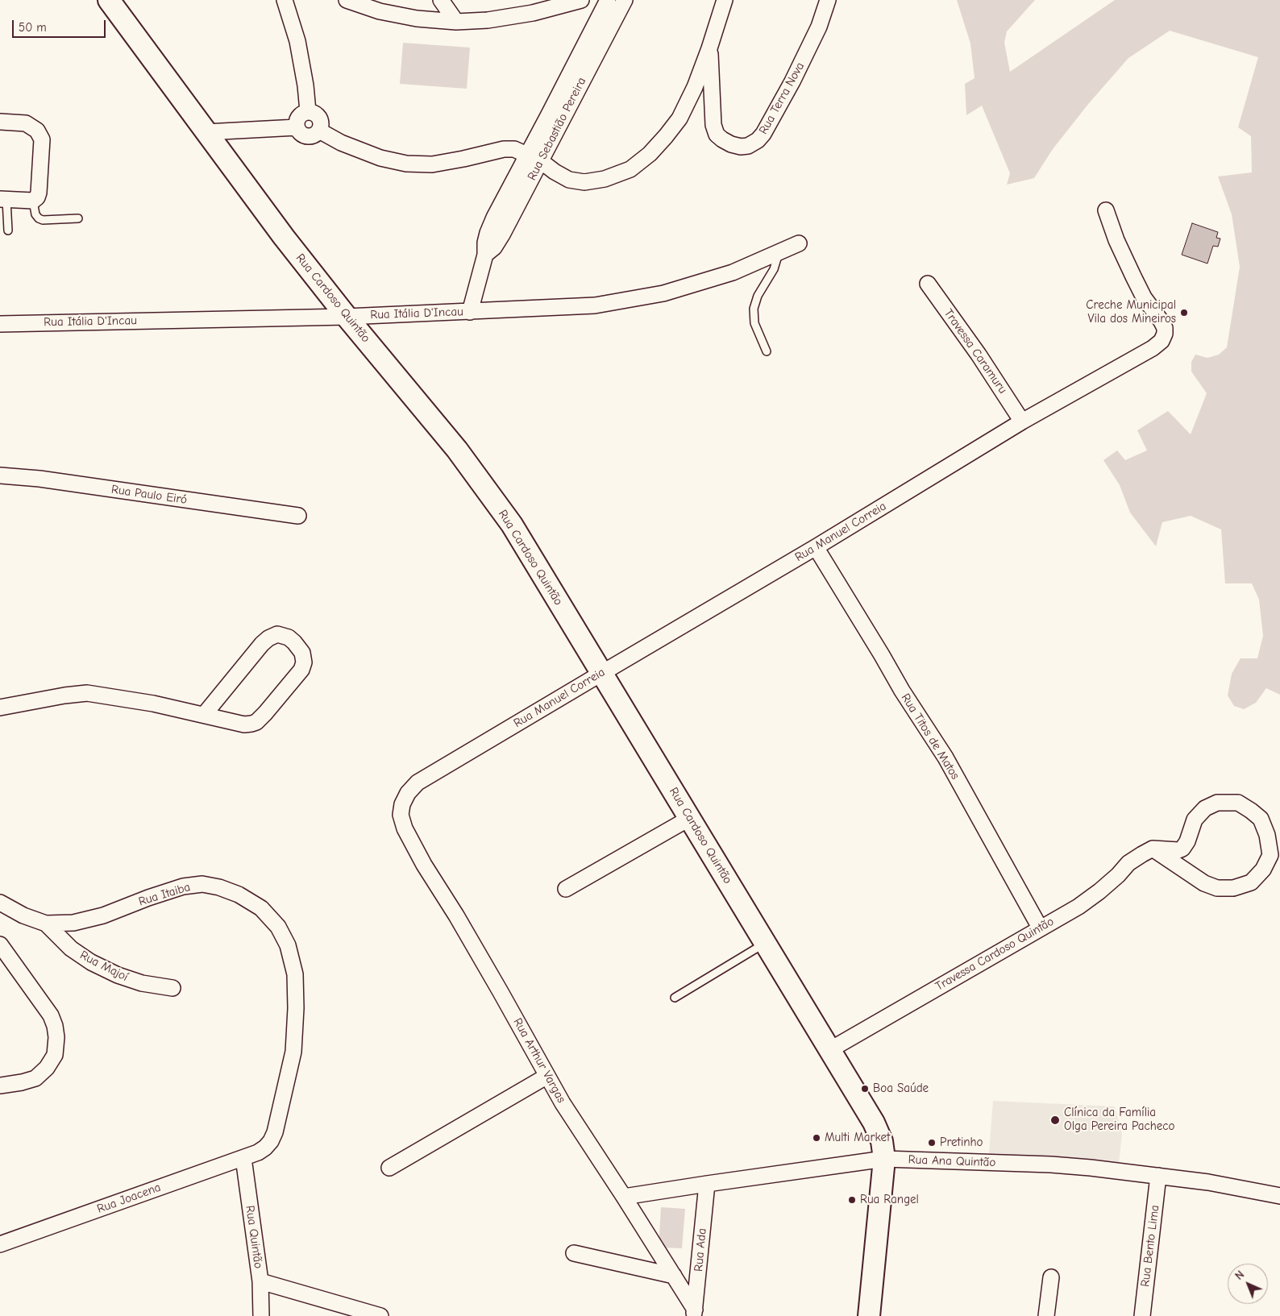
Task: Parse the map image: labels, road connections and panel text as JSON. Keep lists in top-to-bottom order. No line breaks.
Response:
{"streets":{"street":["Rua Terra Nova","Rua Sebastião Pereira","Rua Cardoso Quintão","Rua Itália D'Incau","Travessa Caramuru","Rua Paulo Eiró","Rua Manuel Correia","Rua Titos de Matos","Rua Itaiba","Travessa Cardoso Quintão","Rua Majoí","Rua Arthur Vargas","Rua Ana Quintão","Rua Joacena","Rua Quintão","Rua Bento Lima","Rua Ada"]},"crossings":[["Rua Sebastião Pereira","Rua Itália D'Incau"],["Rua Cardoso Quintão","Rua Itália D'Incau"],["Rua Cardoso Quintão","Rua Manuel Correia"],["Rua Cardoso Quintão","Travessa Cardoso Quintão"],["Rua Cardoso Quintão","Rua Ana Quintão"],["Travessa Caramuru","Rua Manuel Correia"],["Rua Manuel Correia","Rua Titos de Matos"],["Rua Manuel Correia","Rua Arthur Vargas"],["Rua Titos de Matos","Travessa Cardoso Quintão"],["Rua Itaiba","Rua Majoí"],["Rua Itaiba","Rua Joacena"],["Rua Arthur Vargas","Rua Ana Quintão"],["Rua Arthur Vargas","Rua Ada"],["Rua Ana Quintão","Rua Bento Lima"],["Rua Ana Quintão","Rua Ada"],["Rua Joacena","Rua Quintão"]],"places":["Creche Municipal Vila dos Mineiros","Boa Saúde","Clínica da Família Olga Pereira Pacheco","Multi Market","Pretinho","Rua Rangel"],"scale_bar":"50 m","north":"top left"}
